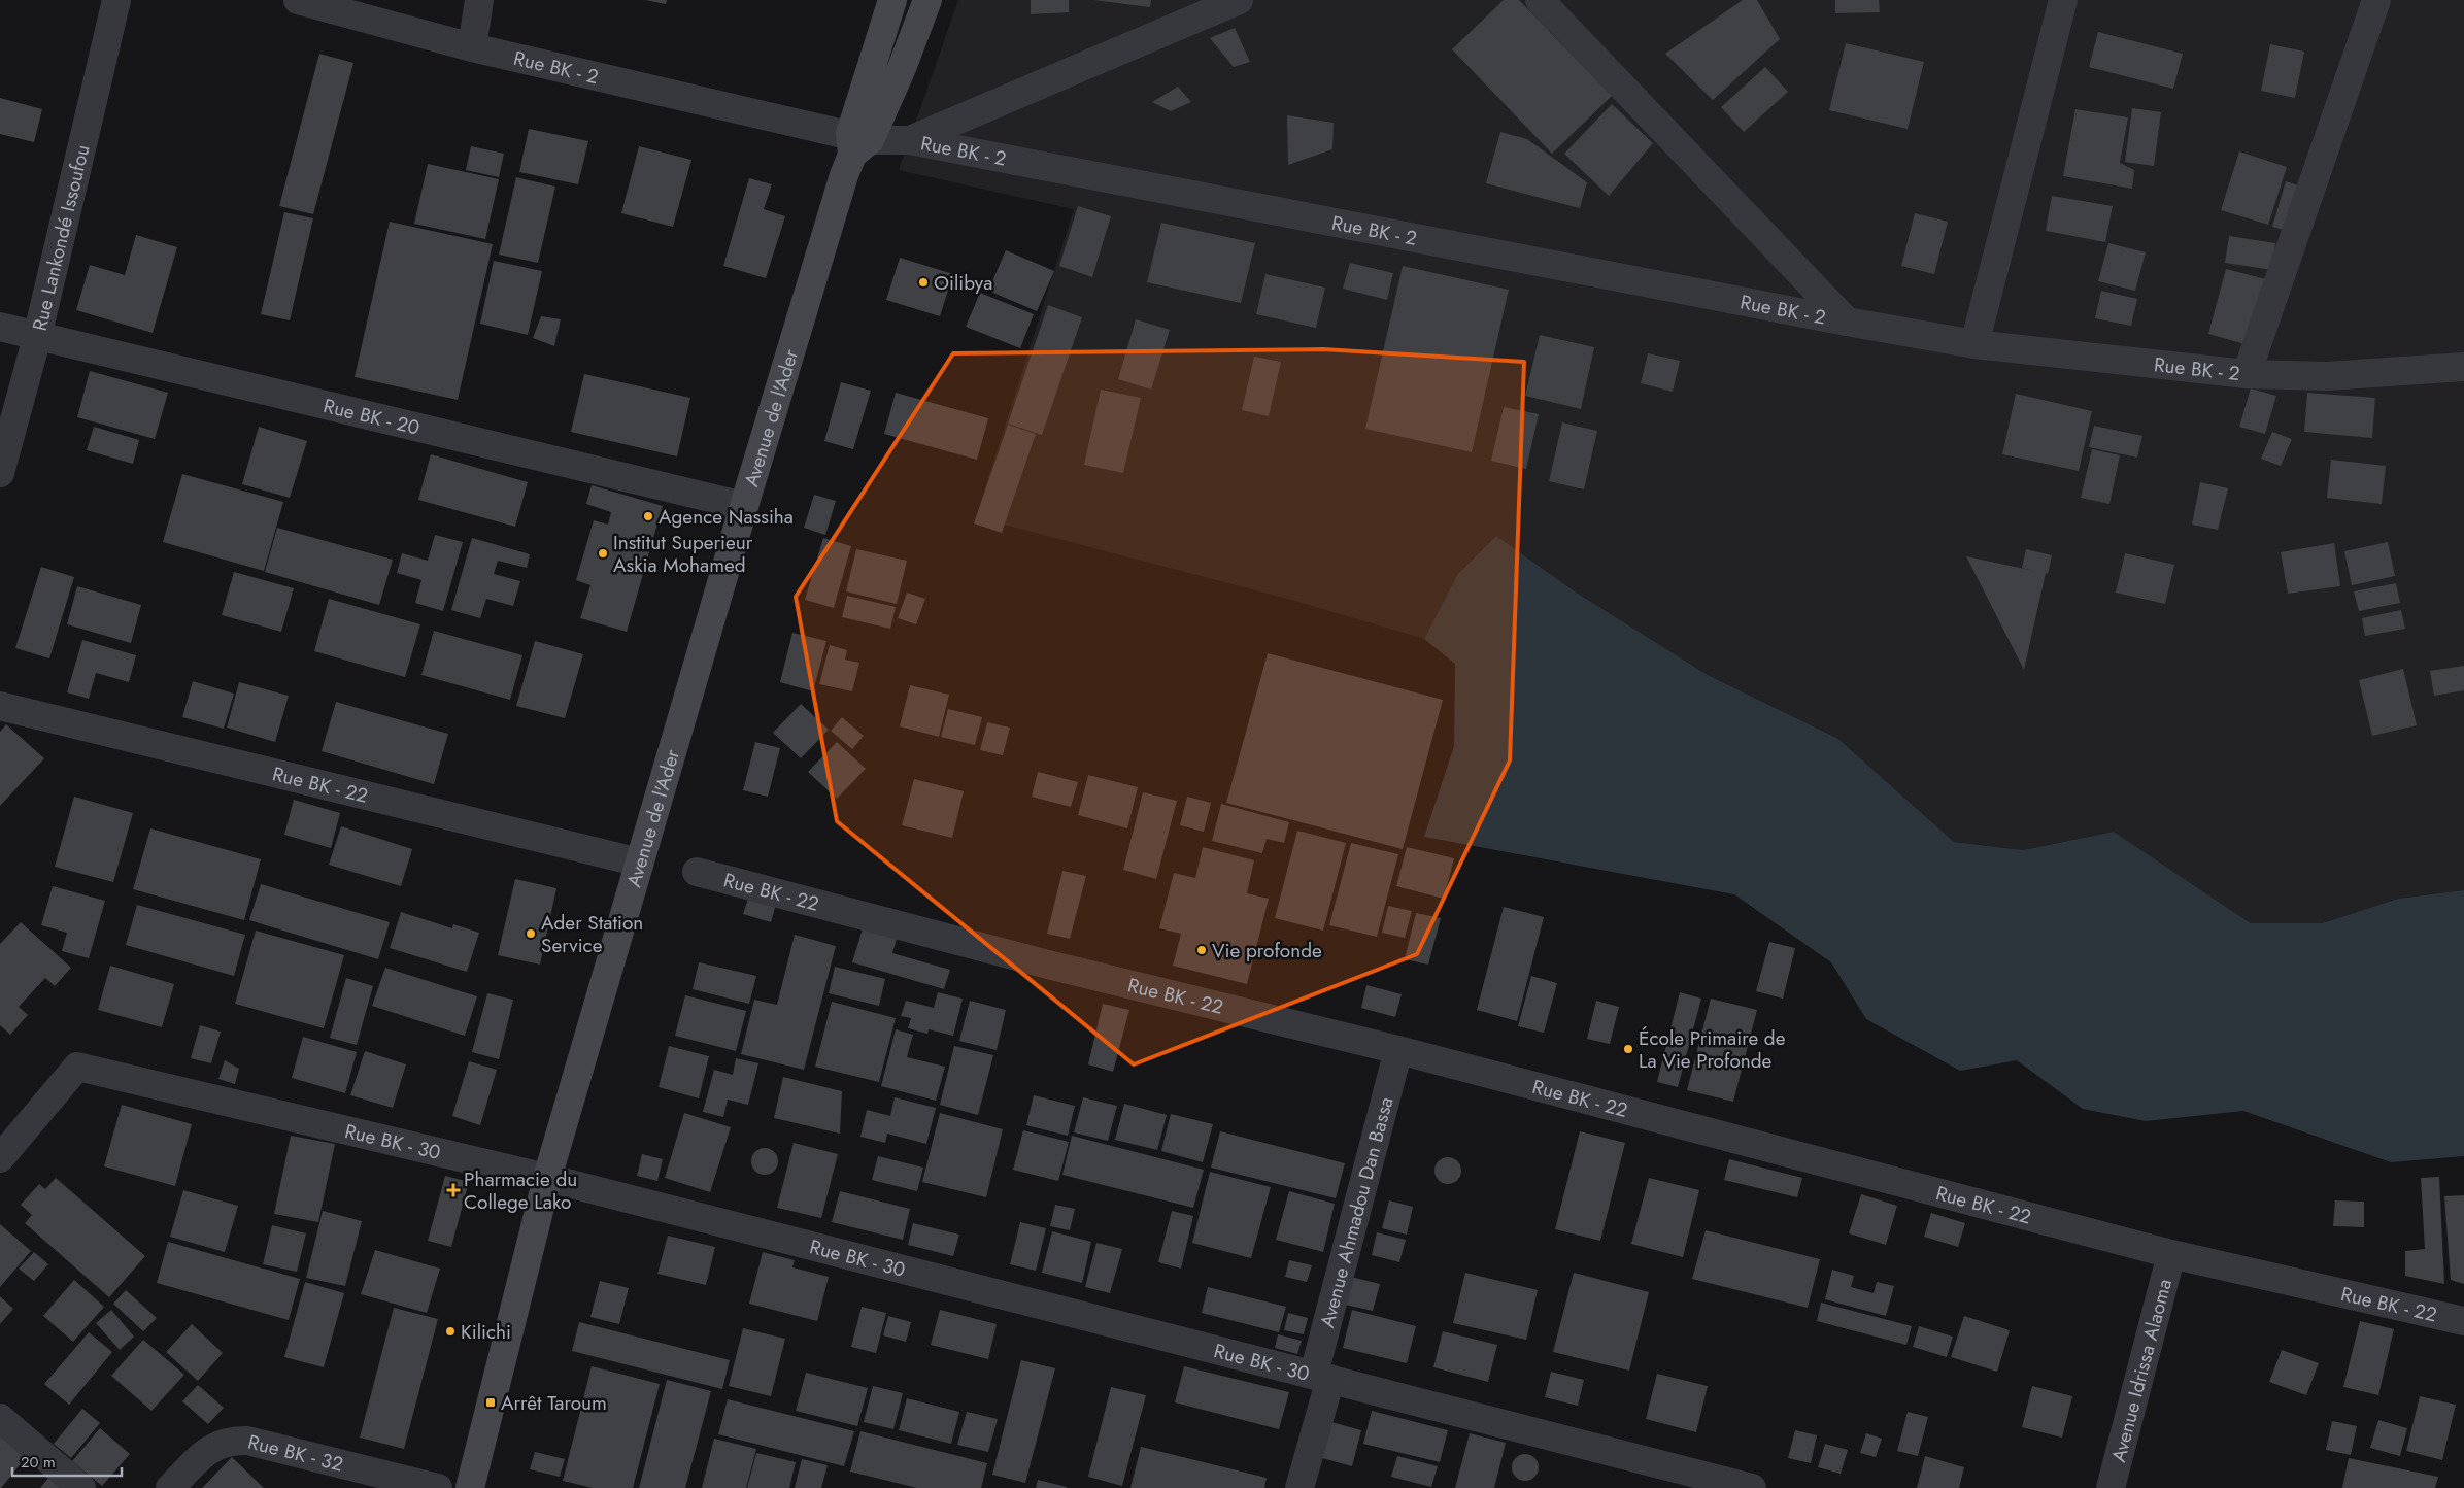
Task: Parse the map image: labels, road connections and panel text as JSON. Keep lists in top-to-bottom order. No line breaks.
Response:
{"streets":{"main road":["Avenue de l'Ader"],"street":["Rue BK - 2","Rue Lankondé Issoufou","Rue BK - 20","Rue BK - 22","Rue BK - 30","Avenue Ahmadou Dan Bassa","Avenue Idrissa Alaoma","Rue BK - 32"]},"crossings":[["Rue BK - 2","Avenue de l'Ader"],["Rue Lankondé Issoufou","Rue BK - 20"],["Rue BK - 20","Avenue de l'Ader"],["Avenue de l'Ader","Rue BK - 22"],["Avenue de l'Ader","Rue BK - 30"],["Rue BK - 22","Avenue Ahmadou Dan Bassa"],["Rue BK - 22","Avenue Idrissa Alaoma"],["Rue BK - 30","Avenue Ahmadou Dan Bassa"]],"places":{"other":["Oilibya","Agence Nassiha","Institut Superieur Askia Mohamed","Ader Station Service","Vie profonde","École Primaire de La Vie Profonde","Kilichi"],"health":["Pharmacie du College Lako"],"transit":["Arrêt Taroum"]},"scale_bar":"20 m"}
